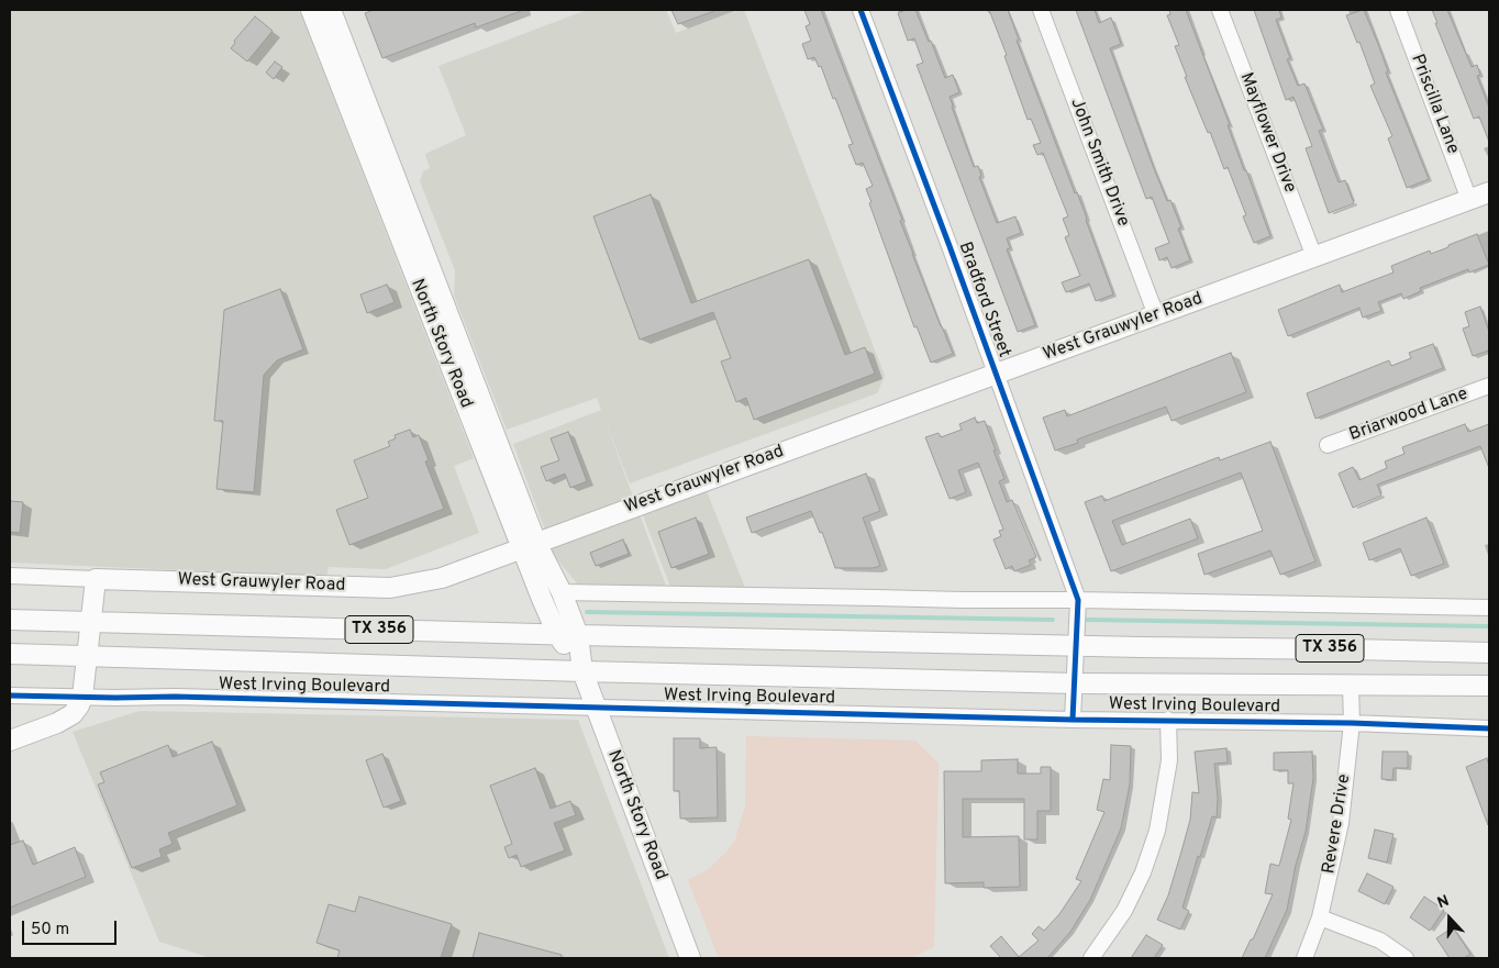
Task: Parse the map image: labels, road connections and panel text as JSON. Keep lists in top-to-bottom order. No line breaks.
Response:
{"streets":{"main road":["West Grauwyler Road","North Story Road","TX 356","West Irving Boulevard"],"street":["Priscilla Lane","Mayflower Drive","John Smith Drive","Bradford Street","Briarwood Lane","Revere Drive"]},"crossings":[["Priscilla Lane","West Grauwyler Road"],["Mayflower Drive","West Grauwyler Road"],["John Smith Drive","West Grauwyler Road"],["Bradford Street","West Grauwyler Road"],["West Grauwyler Road","North Story Road"],["North Story Road","TX 356"],["North Story Road","West Irving Boulevard"],["West Irving Boulevard","Revere Drive"]],"scale_bar":"50 m","north":"top"}
